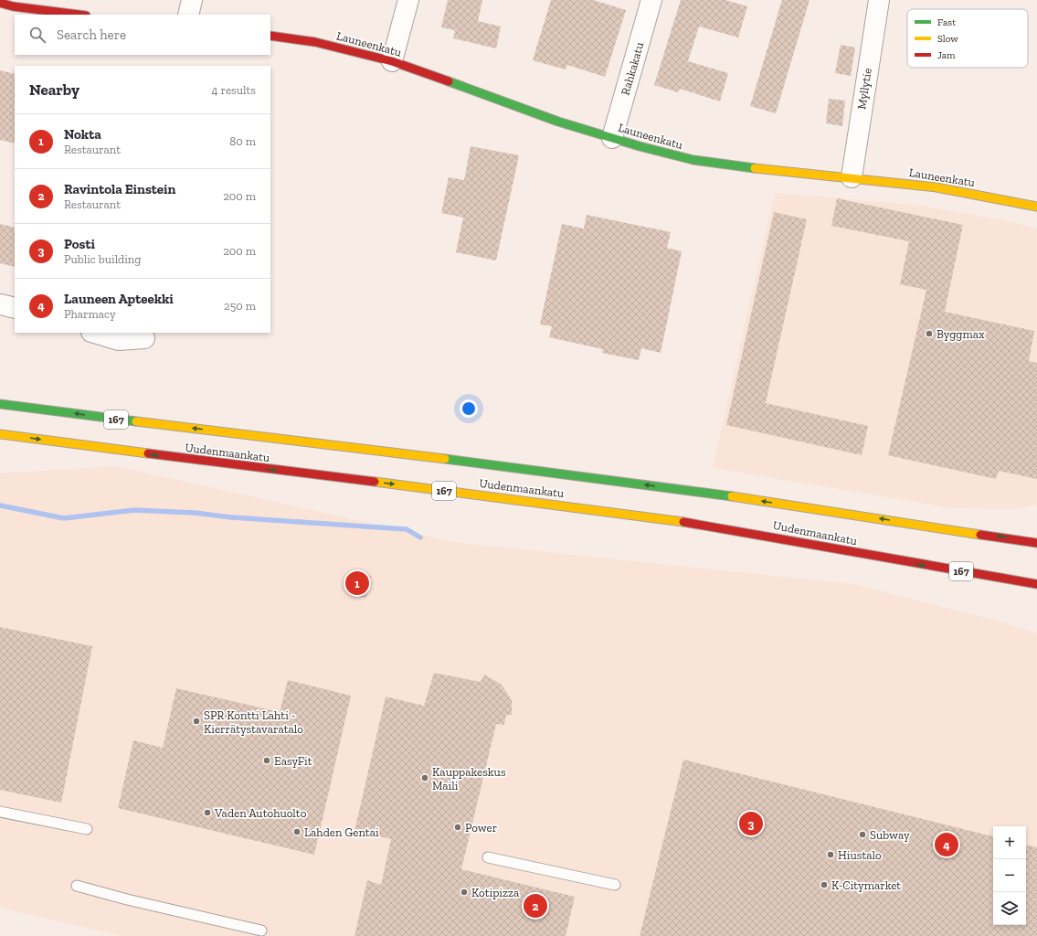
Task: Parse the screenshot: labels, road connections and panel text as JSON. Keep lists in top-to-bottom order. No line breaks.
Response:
{"streets":{"main road":["Launeenkatu","167","Uudenmaankatu"],"street":["Rahkakatu","Myllytie"]},"crossings":[["Launeenkatu","Rahkakatu"],["Launeenkatu","Myllytie"]],"places":["Byggmax","SPR Kontti Lahti - Kierrätystavaratalo","EasyFit","Kauppakeskus Maili","Vaden Autohuolto","Power","Lahden Gentai","Subway","Hiustalo","K-Citymarket","Kotipizza"],"legend":["Fast","Slow","Jam"],"page":{"search":"Search here","heading":["Nearby","4 results"],"list":[{"mark":"1","name":"Nokta","note":"Restaurant","value":"80 m"},{"mark":"2","name":"Ravintola Einstein","note":"Restaurant","value":"200 m"},{"mark":"3","name":"Posti","note":"Public building","value":"200 m"},{"mark":"4","name":"Launeen Apteekki","note":"Pharmacy","value":"250 m"}],"pins":["1","3","4","2"],"map_buttons":["+","−"]}}
